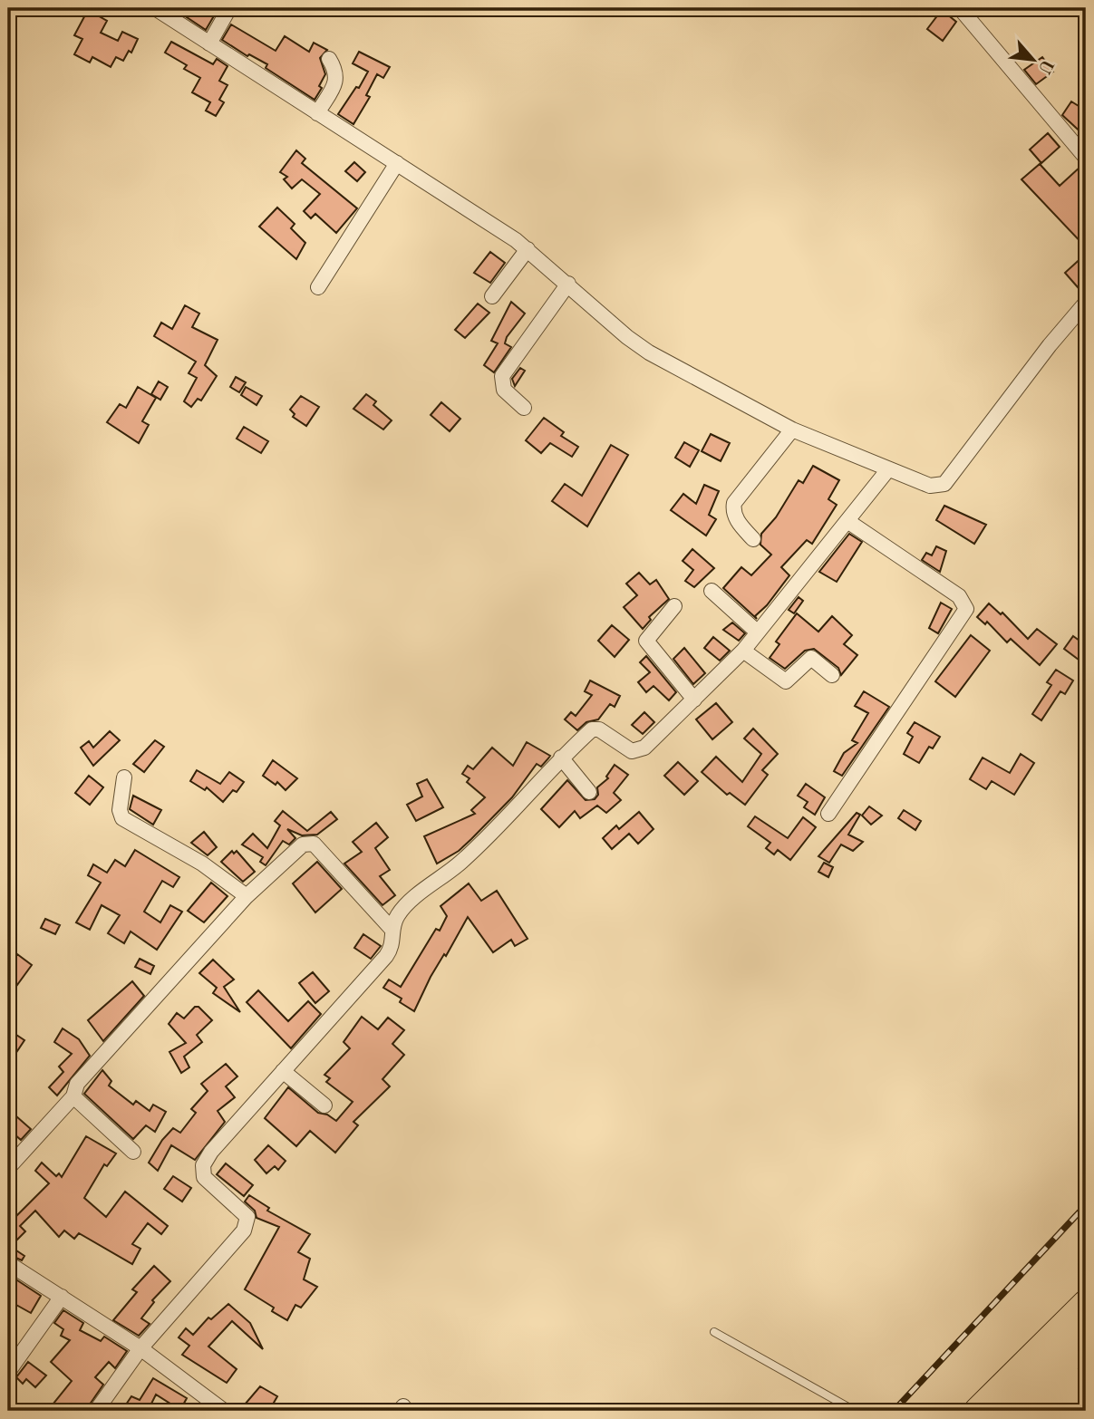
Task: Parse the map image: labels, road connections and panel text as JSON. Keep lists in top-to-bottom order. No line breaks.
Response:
{"north":"bottom right"}
